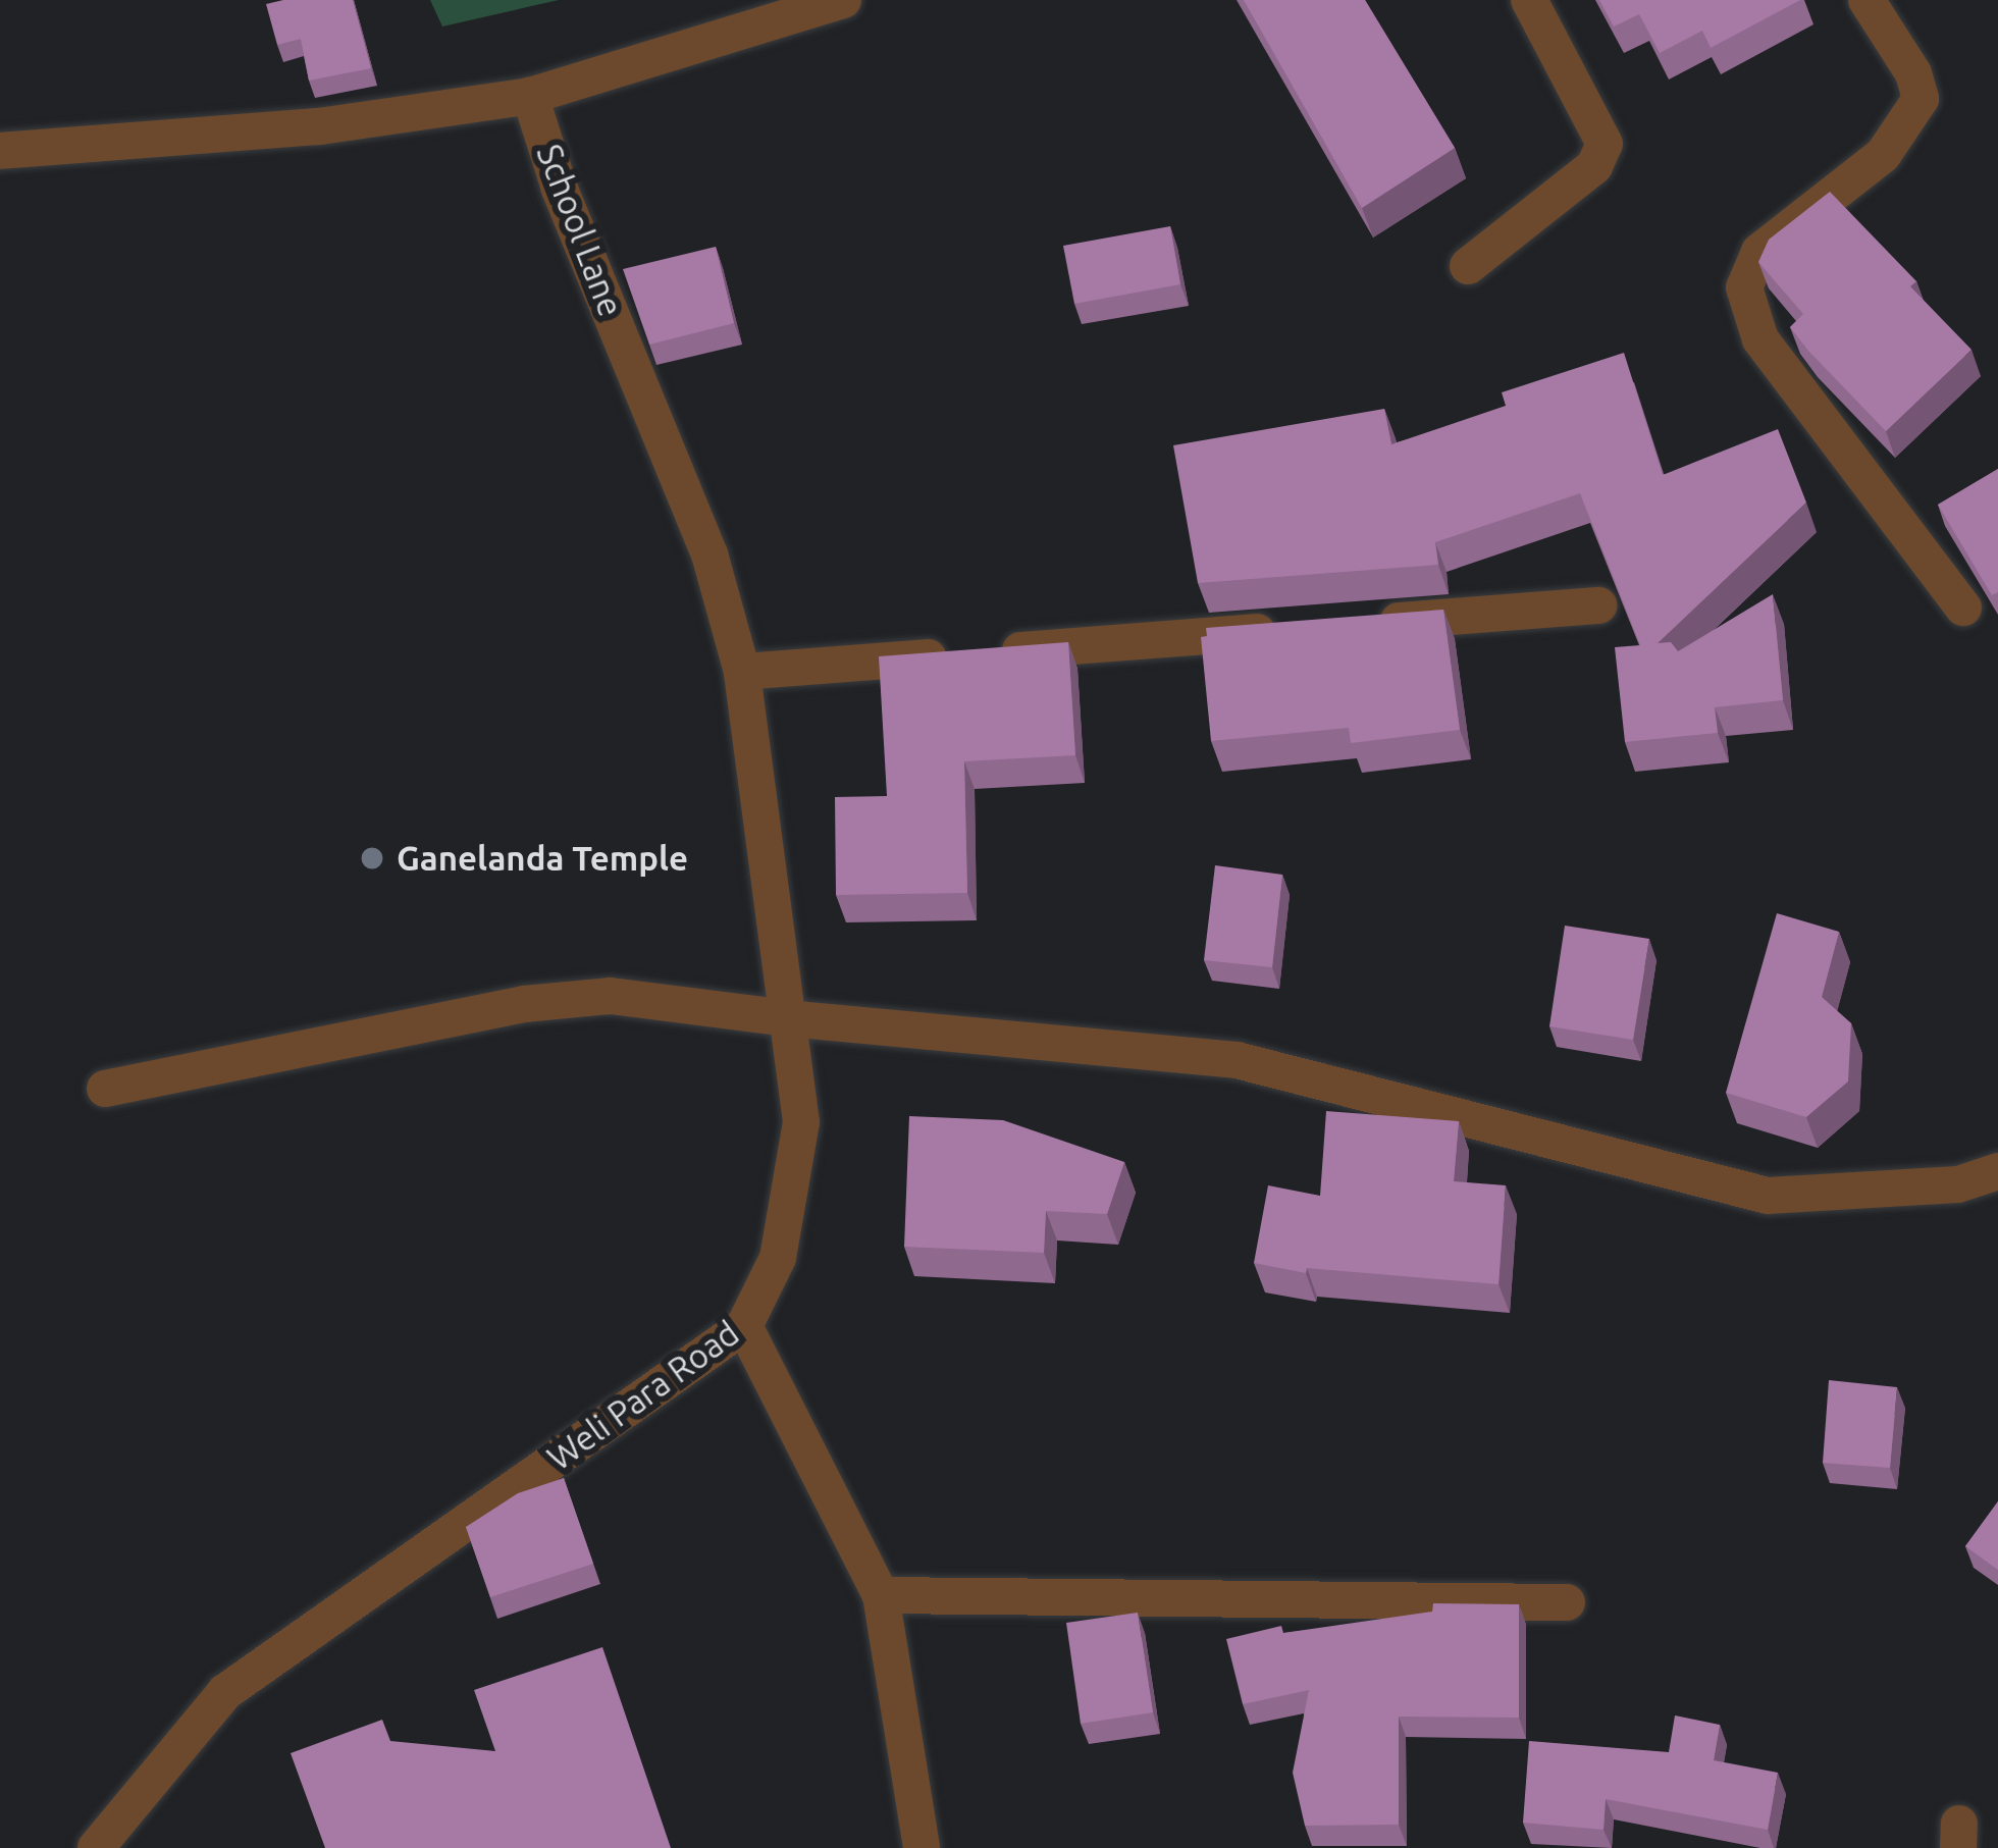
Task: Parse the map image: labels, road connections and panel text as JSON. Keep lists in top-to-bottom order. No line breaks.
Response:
{"streets":{"street":["School Lane","Weli Para Road"]},"crossings":[["School Lane","Weli Para Road"]],"places":["Ganelanda Temple"]}
